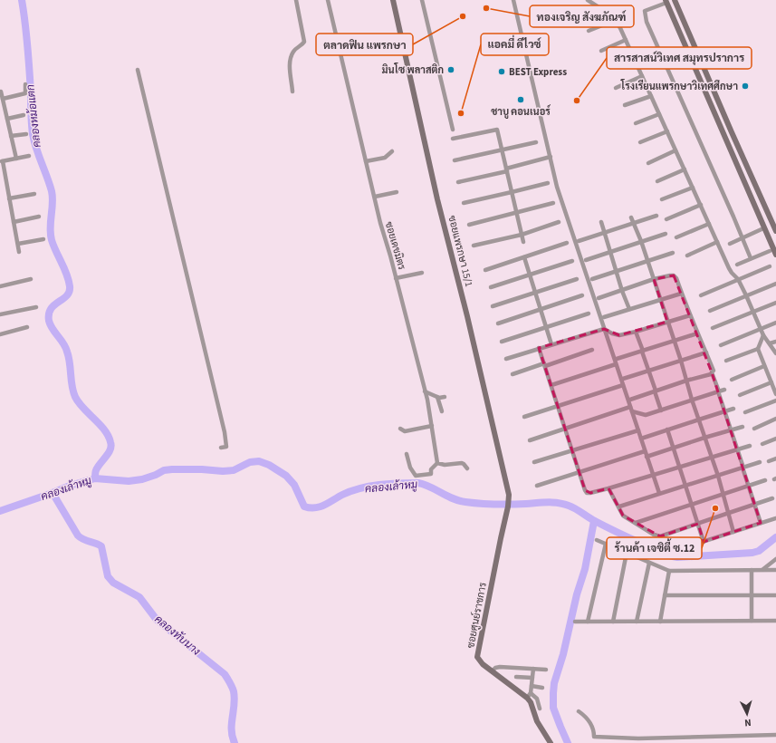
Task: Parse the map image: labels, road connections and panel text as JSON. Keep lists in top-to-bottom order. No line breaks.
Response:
{"streets":{"street":["ซอยเดชมิตร","ซอยแพรกษา 15/1","ซอยศูนย์ราชการ"]},"crossings":[["ซอยแพรกษา 15/1","ซอยศูนย์ราชการ"]],"water":["คลองหม้อแตก","คลองเล้าหมู","คลองทับนาง"],"places":["ทองเจริญ สังฆภัณฑ์","ตลาดฟิน แพรกษา","มินโซ พลาสติก","BEST Express","โรงเรียนแพรกษาวิเทศศึกษา","ชาบู คอนเนอร์","สารสาสน์วิเทศ สมุทรปราการ","แอคมี่ ดีไวซ์","ร้านค้า เจซิตี้ ซ.12"],"north":"bottom"}
